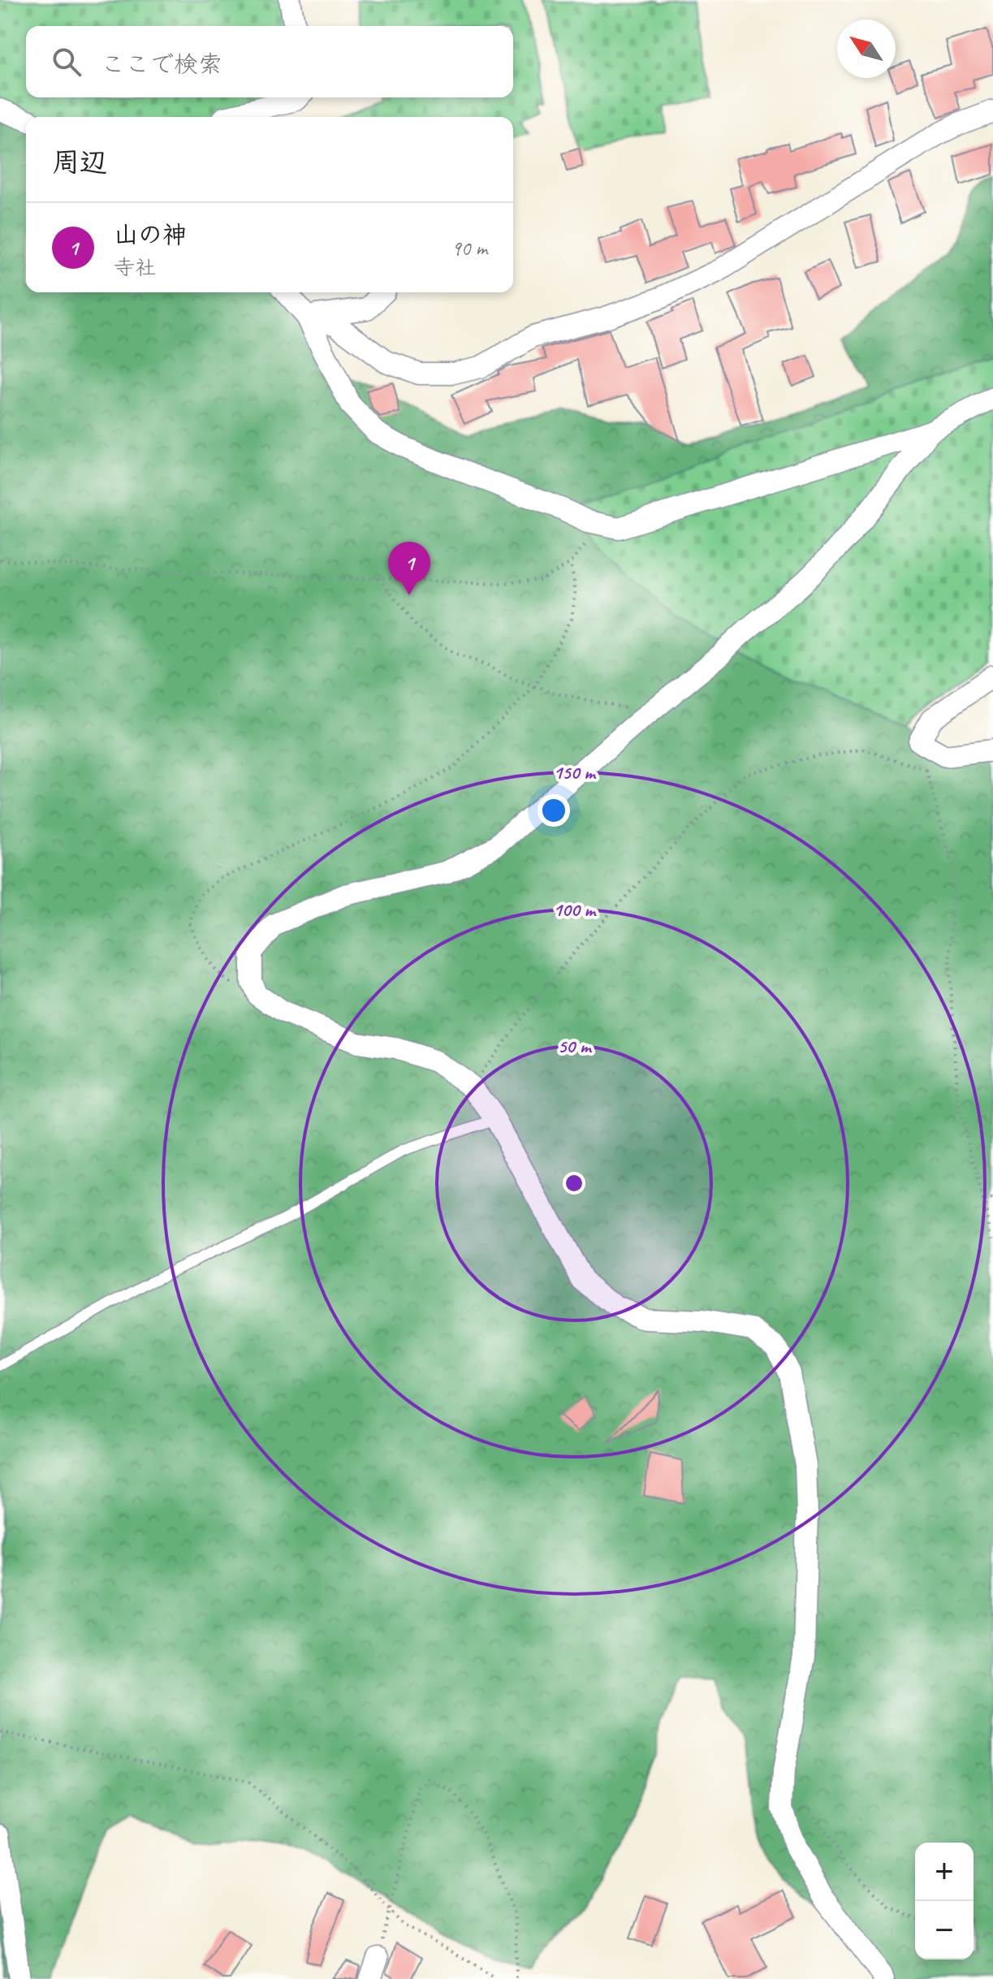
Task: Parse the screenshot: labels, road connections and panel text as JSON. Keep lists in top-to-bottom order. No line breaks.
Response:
{"north":"top left","page":{"search":"ここで検索","heading":"周辺","list":[{"mark":"1","name":"山の神","note":"寺社","value":"90 m"}],"pins":"1","map_buttons":["+","−"]},"rings":["150 m","100 m","50 m"]}
